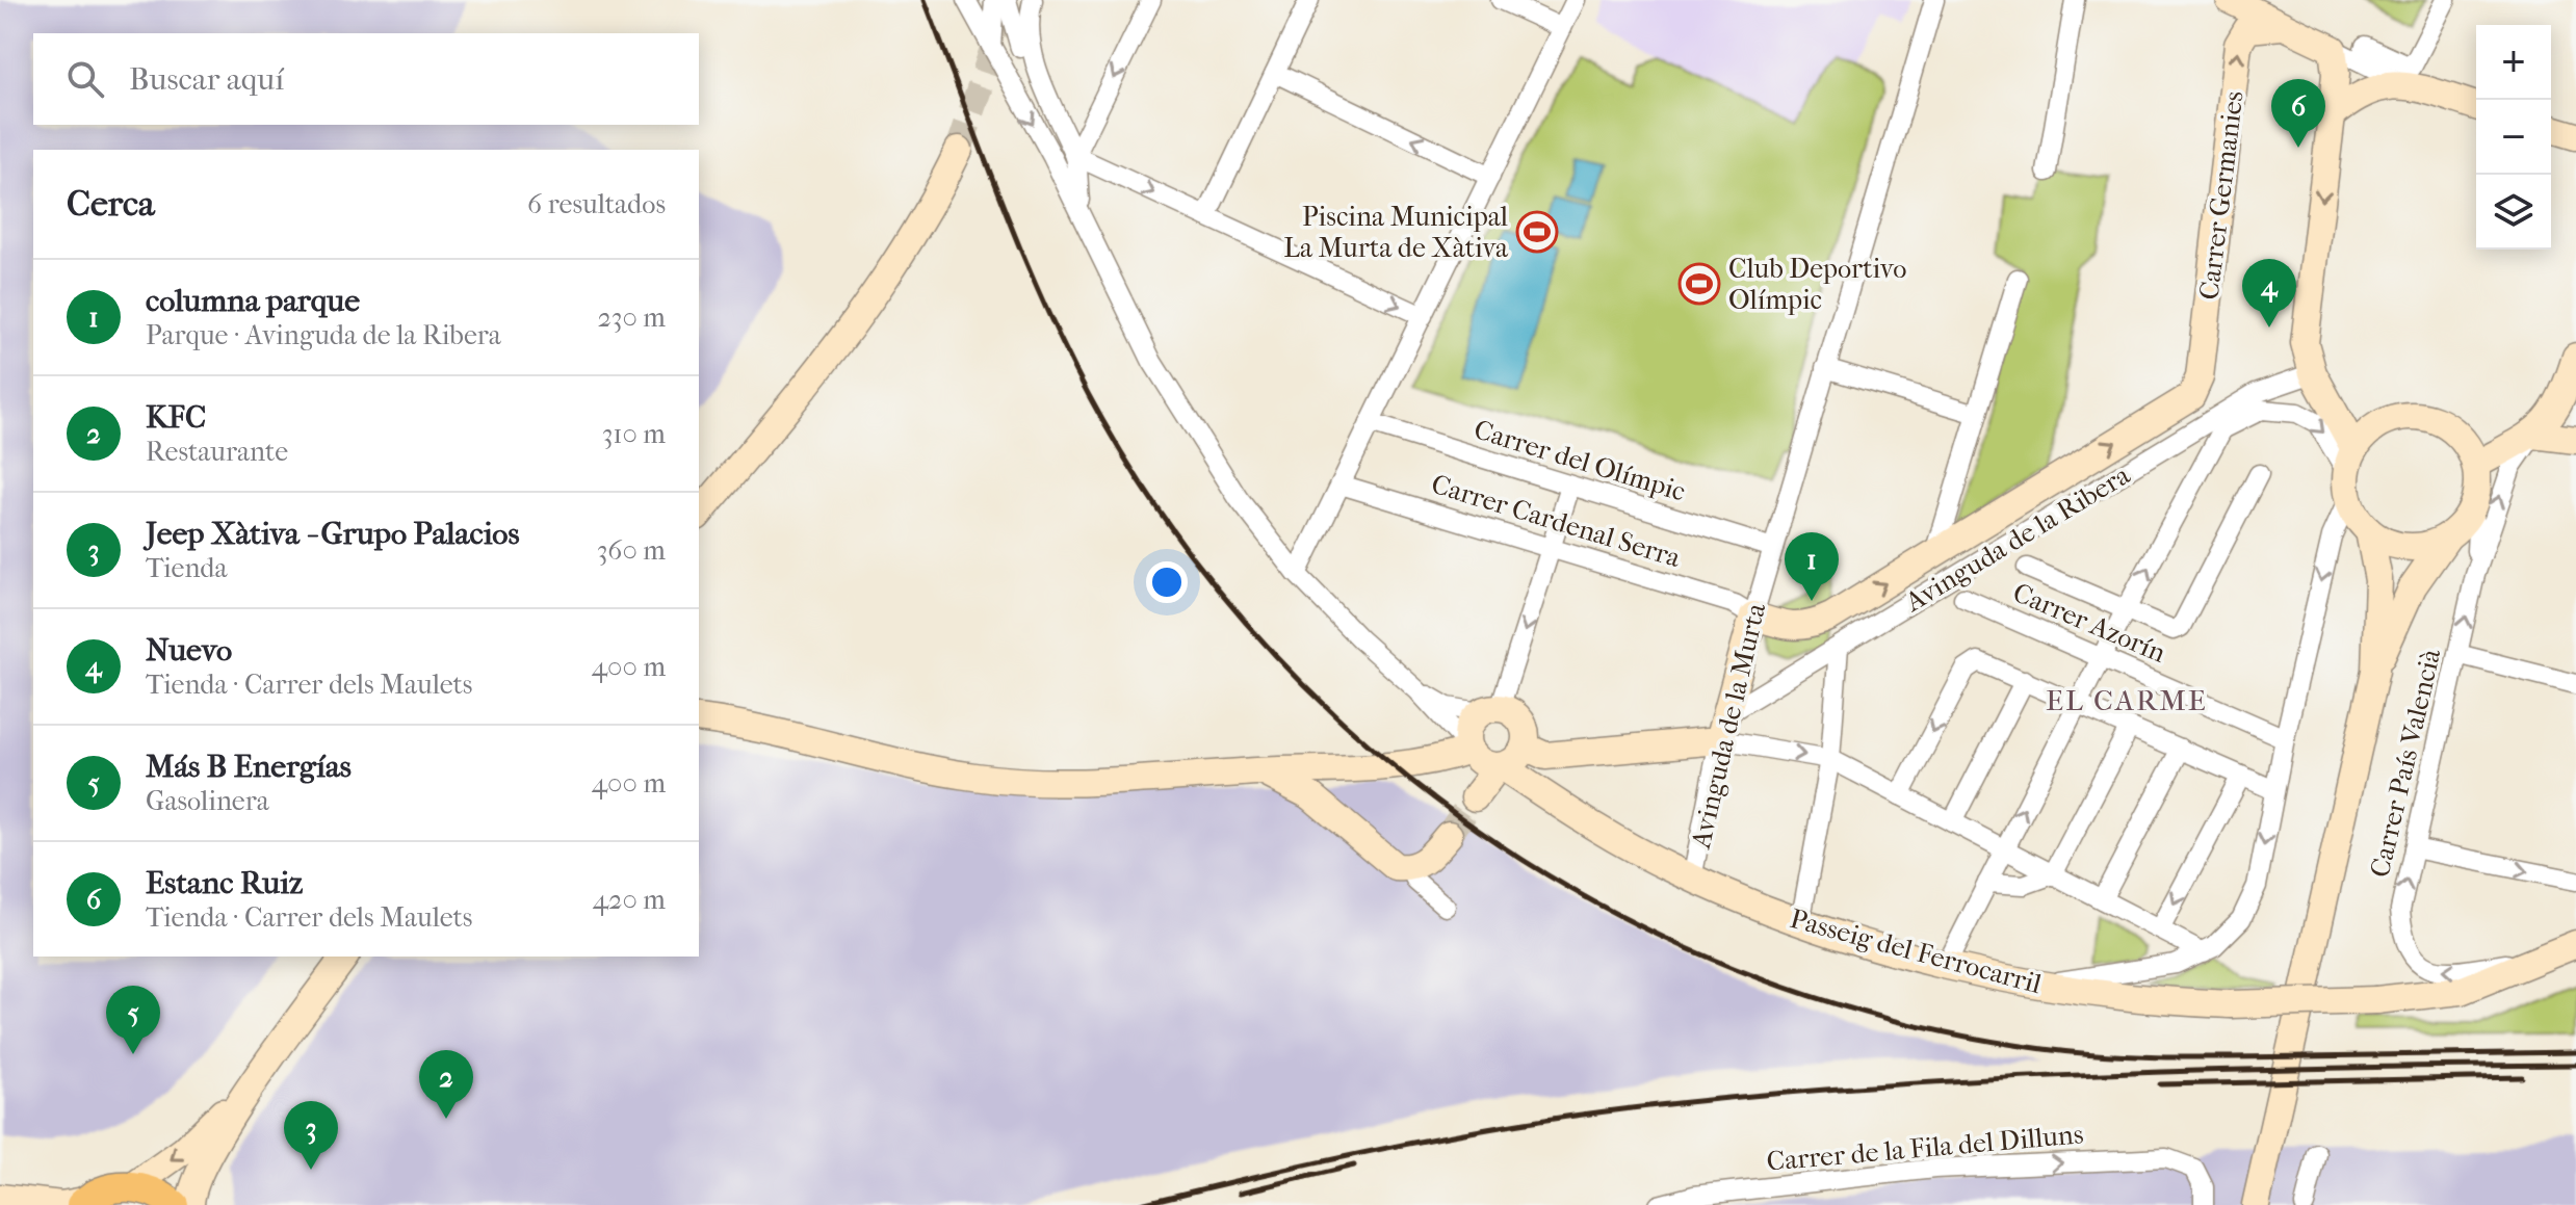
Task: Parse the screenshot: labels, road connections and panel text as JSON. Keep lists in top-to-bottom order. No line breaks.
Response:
{"streets":{"street":["Carrer Germanies","Carrer del Olímpic","Carrer Cardenal Serra","Avinguda de la Ribera","Carrer Azorín","Avinguda de la Murta","Carrer País Valencià","Passeig del Ferrocarril","Carrer de la Fila del Dilluns"]},"crossings":[["Carrer Germanies","Avinguda de la Ribera"],["Carrer del Olímpic","Avinguda de la Murta"],["Carrer Cardenal Serra","Avinguda de la Ribera"],["Carrer Cardenal Serra","Avinguda de la Murta"],["Avinguda de la Ribera","Avinguda de la Murta"],["Avinguda de la Murta","Passeig del Ferrocarril"],["Carrer País Valencià","Passeig del Ferrocarril"]],"one_way":["Carrer de la Fila del Dilluns"],"districts":["EL CARME"],"places":{"sports":["Piscina Municipal La Murta de Xàtiva","Club Deportivo Olímpic"]},"page":{"map_buttons":["+","−"],"search":"Buscar aquí","pins":["6","4","1","5","2","3"],"heading":["Cerca","6 resultados"],"list":[{"mark":"1","name":"columna parque","note":"Parque · Avinguda de la Ribera","value":"230 m"},{"mark":"2","name":"KFC","note":"Restaurante","value":"310 m"},{"mark":"3","name":"Jeep Xàtiva - Grupo Palacios","note":"Tienda","value":"360 m"},{"mark":"4","name":"Nuevo","note":"Tienda · Carrer dels Maulets","value":"400 m"},{"mark":"5","name":"Más B Energías","note":"Gasolinera","value":"400 m"},{"mark":"6","name":"Estanc Ruiz","note":"Tienda · Carrer dels Maulets","value":"420 m"}]}}
